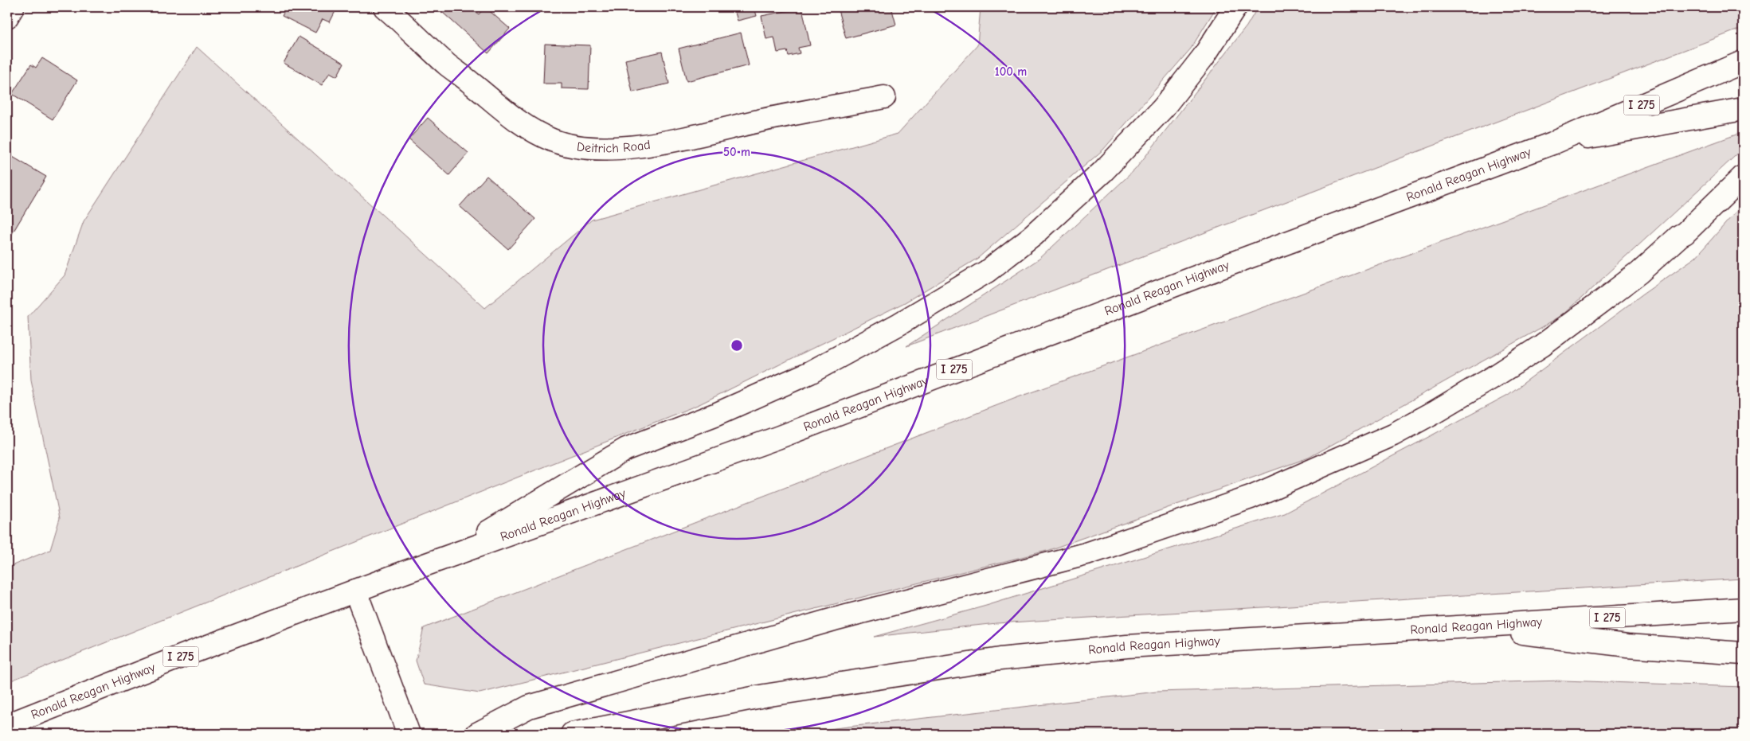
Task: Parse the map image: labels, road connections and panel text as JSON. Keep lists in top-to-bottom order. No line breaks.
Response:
{"streets":{"main road":["I 275","Deitrich Road","Ronald Reagan Highway"]},"rings":["100 m","50 m"]}
